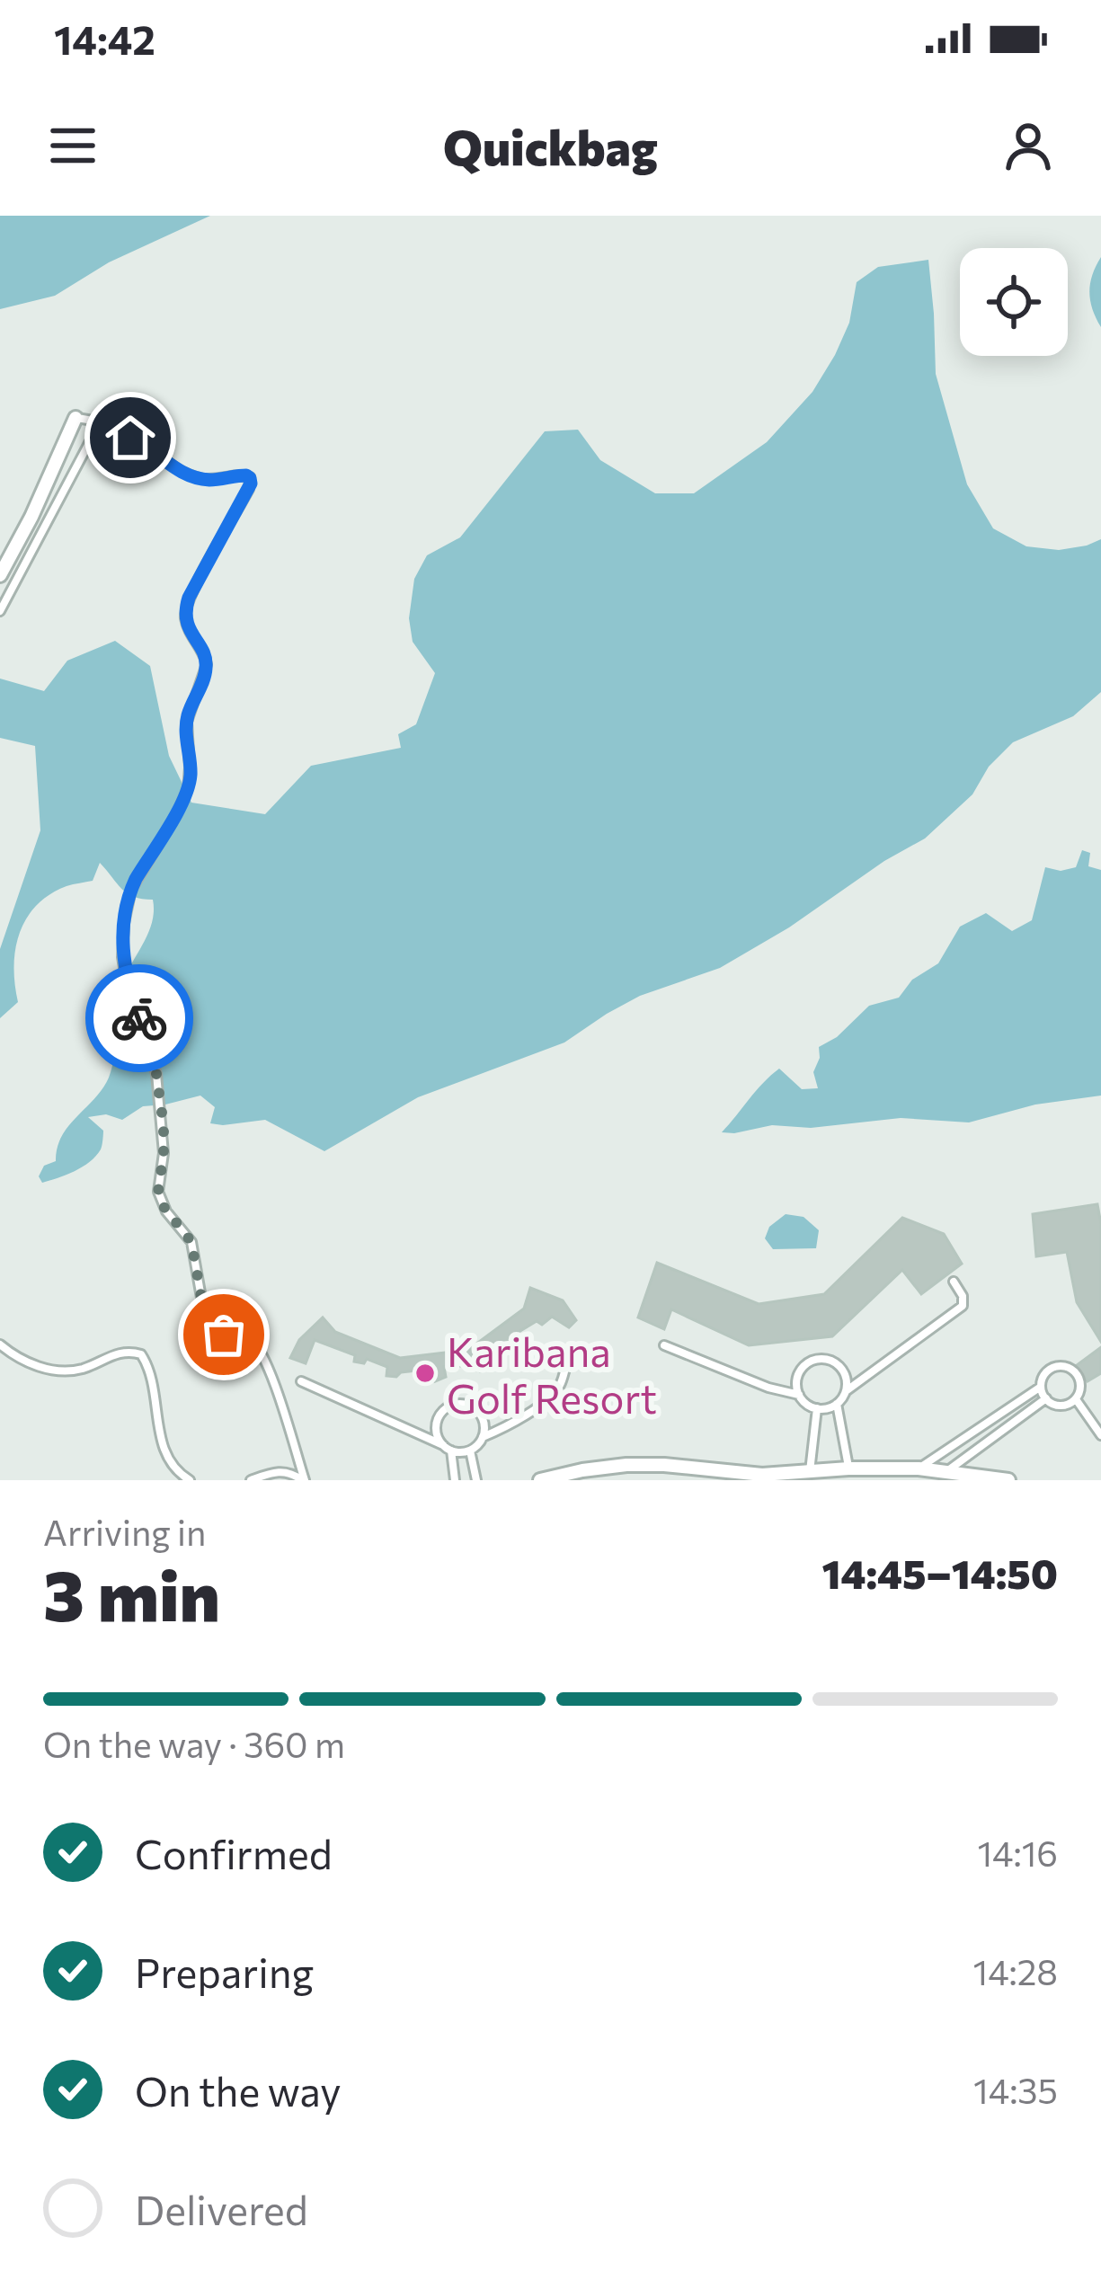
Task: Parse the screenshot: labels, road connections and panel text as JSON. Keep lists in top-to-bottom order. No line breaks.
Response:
{"places":["Karibana Golf Resort"],"page":{"status":"14:42","header":"Quickbag","heading":["3 min","Arriving in","14:45–14:50"],"bar":"On the way · 360 m","list":[["Confirmed","14:16"],["Preparing","14:28"],["On the way","14:35"],"Delivered"]}}
